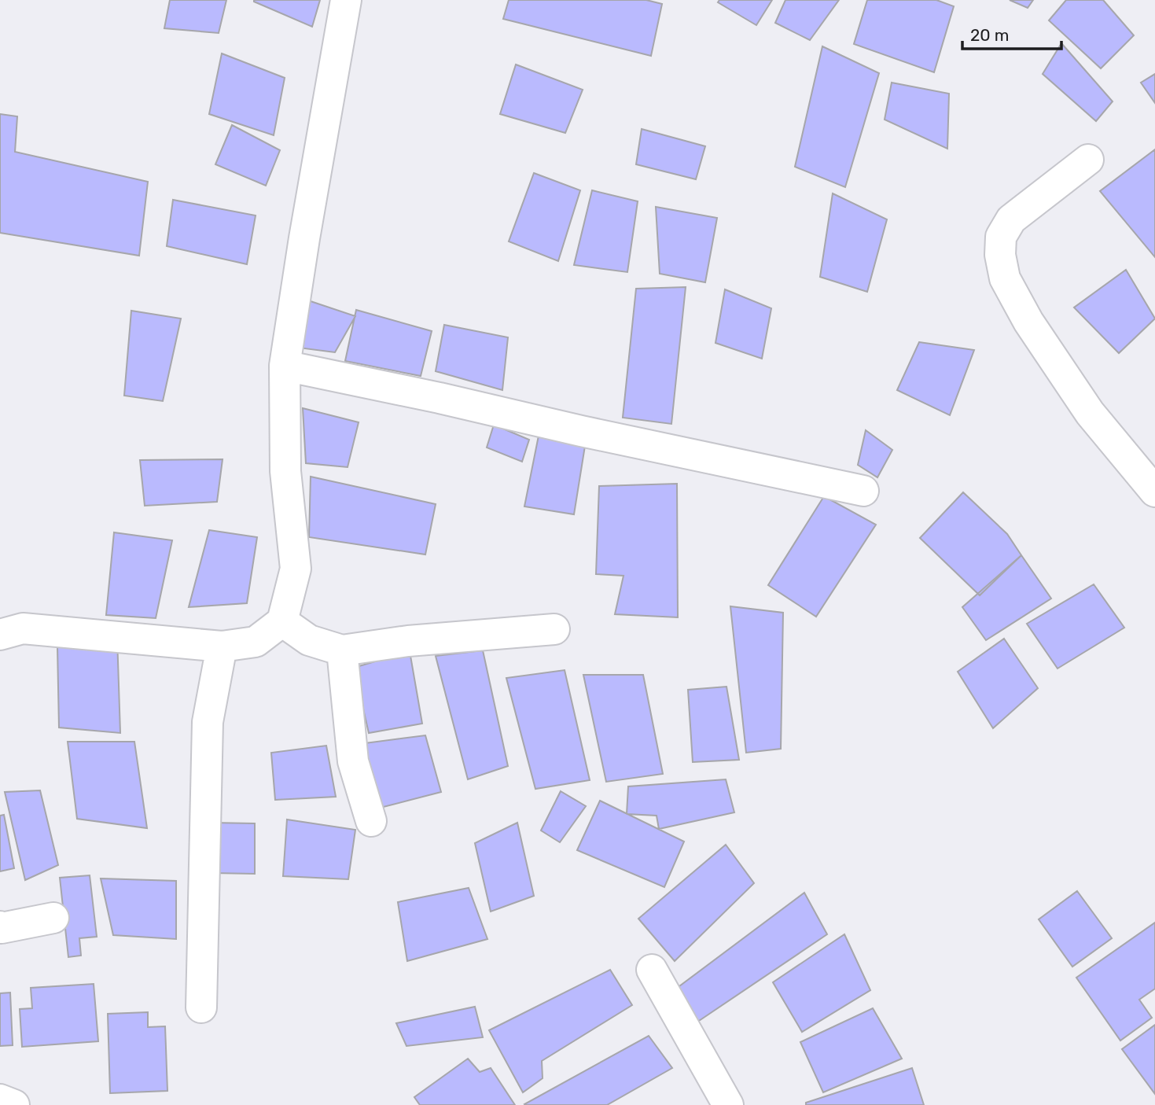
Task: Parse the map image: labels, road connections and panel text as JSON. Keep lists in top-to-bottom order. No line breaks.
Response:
{"scale_bar":"20 m"}
